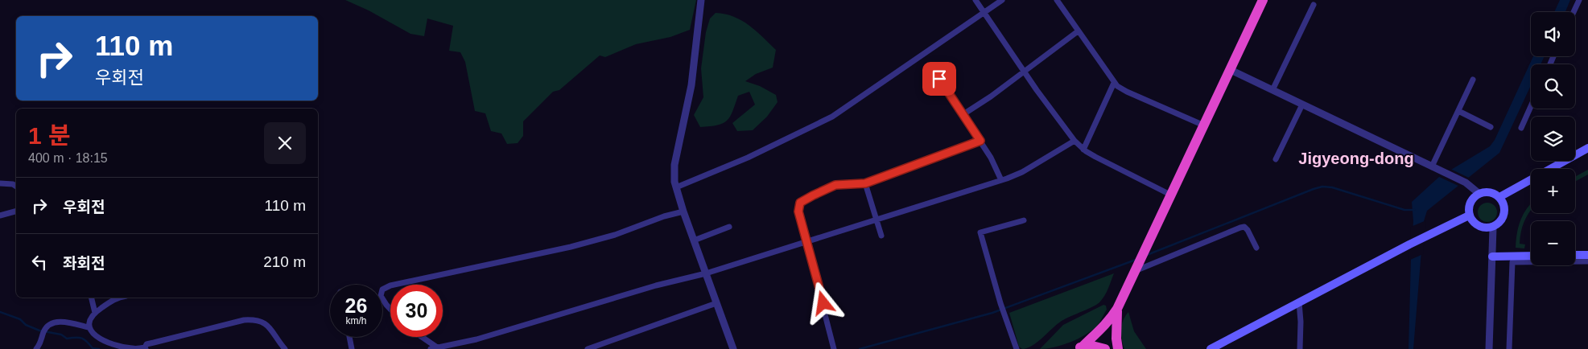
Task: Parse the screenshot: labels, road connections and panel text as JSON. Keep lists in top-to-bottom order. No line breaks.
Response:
{"districts":["Jigyeong-dong"],"page":{"map_buttons":["+","−"],"turn":["110 m","우회전"],"heading":["1 분","400 m · 18:15"],"list":[{"name":"우회전","value":"110 m"},{"name":"좌회전","value":"210 m"}],"speed":"26 km/h","limit":"30"}}
